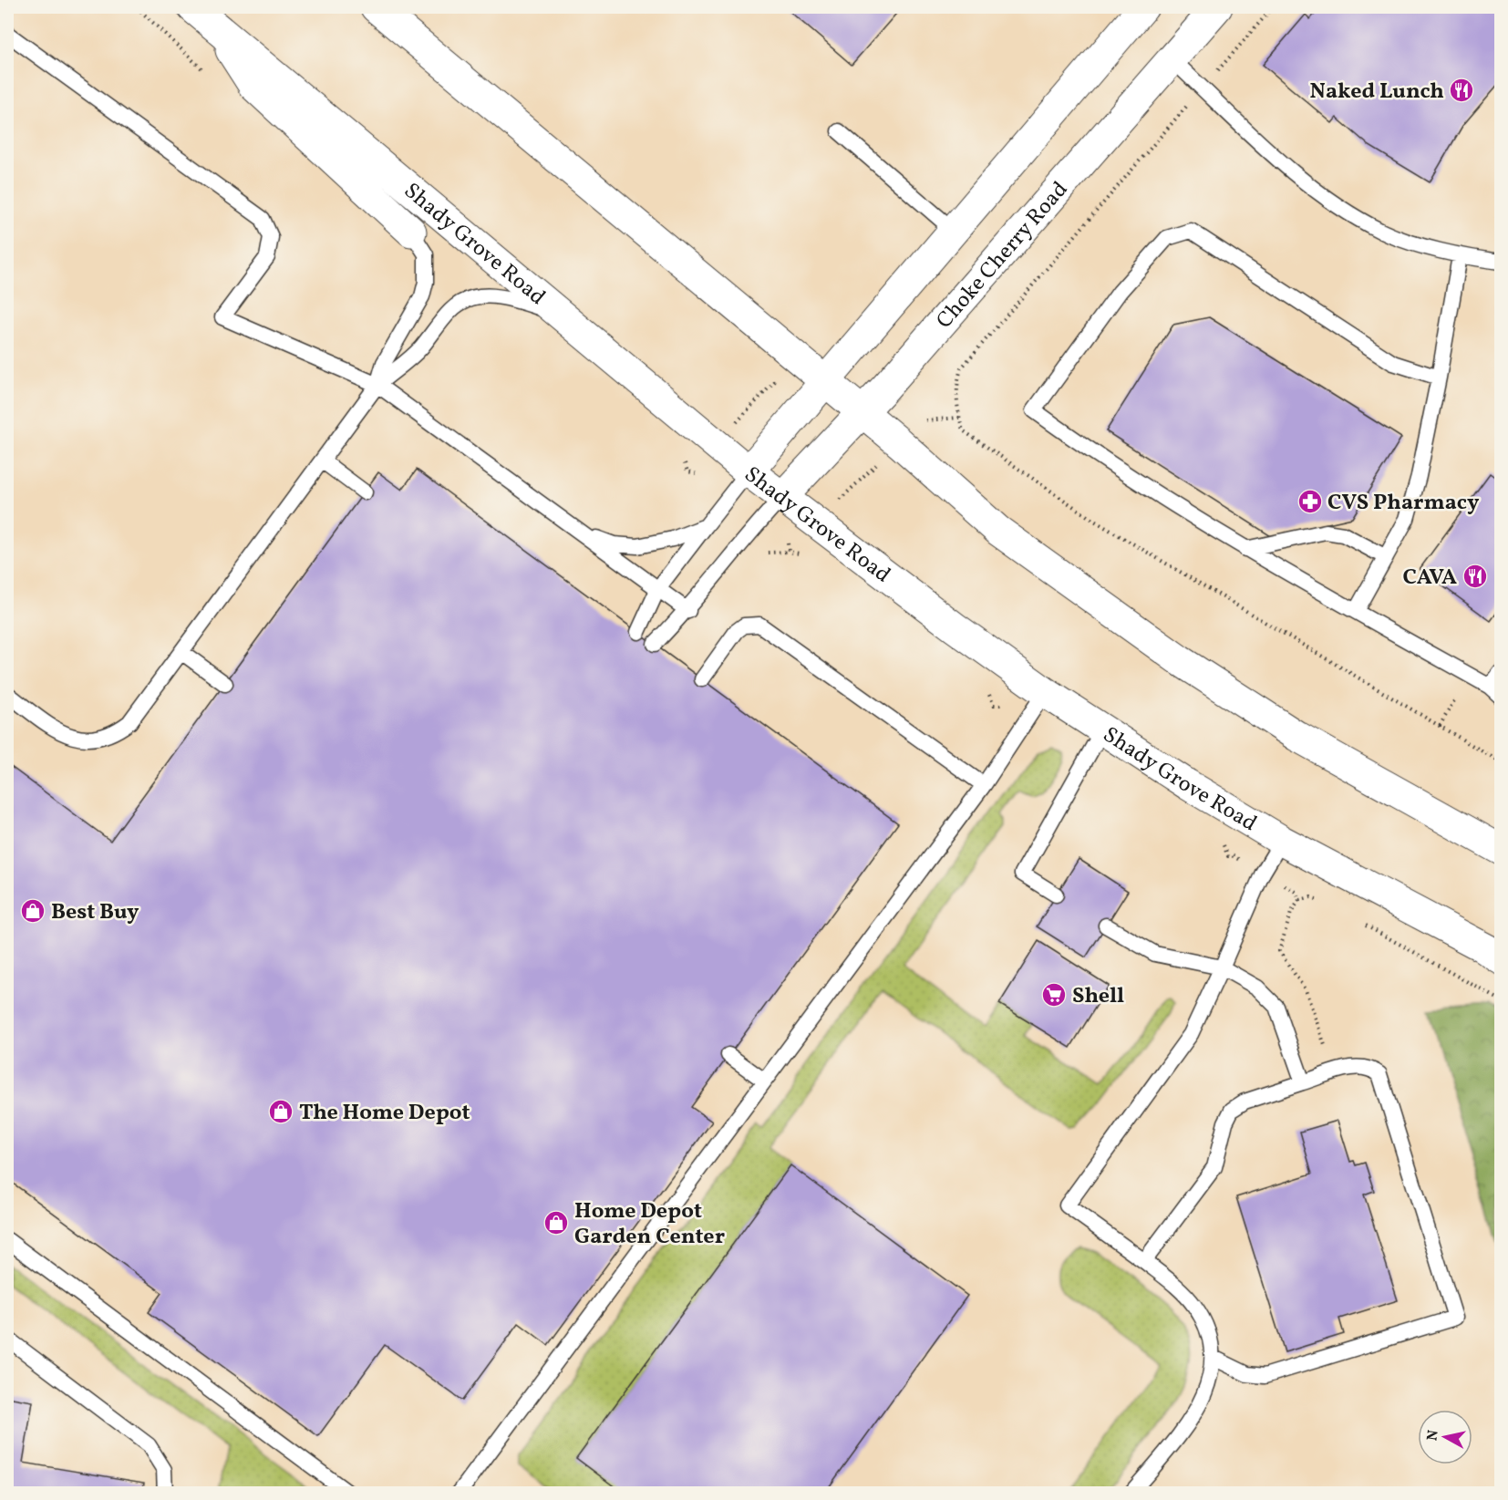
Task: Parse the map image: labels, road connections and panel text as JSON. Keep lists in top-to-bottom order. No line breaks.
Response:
{"streets":{"main road":["Shady Grove Road","Choke Cherry Road"]},"crossings":[["Shady Grove Road","Choke Cherry Road"]],"places":{"restaurant":["Naked Lunch","CAVA"],"pharmacy":["CVS Pharmacy"],"shop":["Best Buy","The Home Depot","Home Depot Garden Center"],"supermarket":["Shell"]},"north":"left"}
